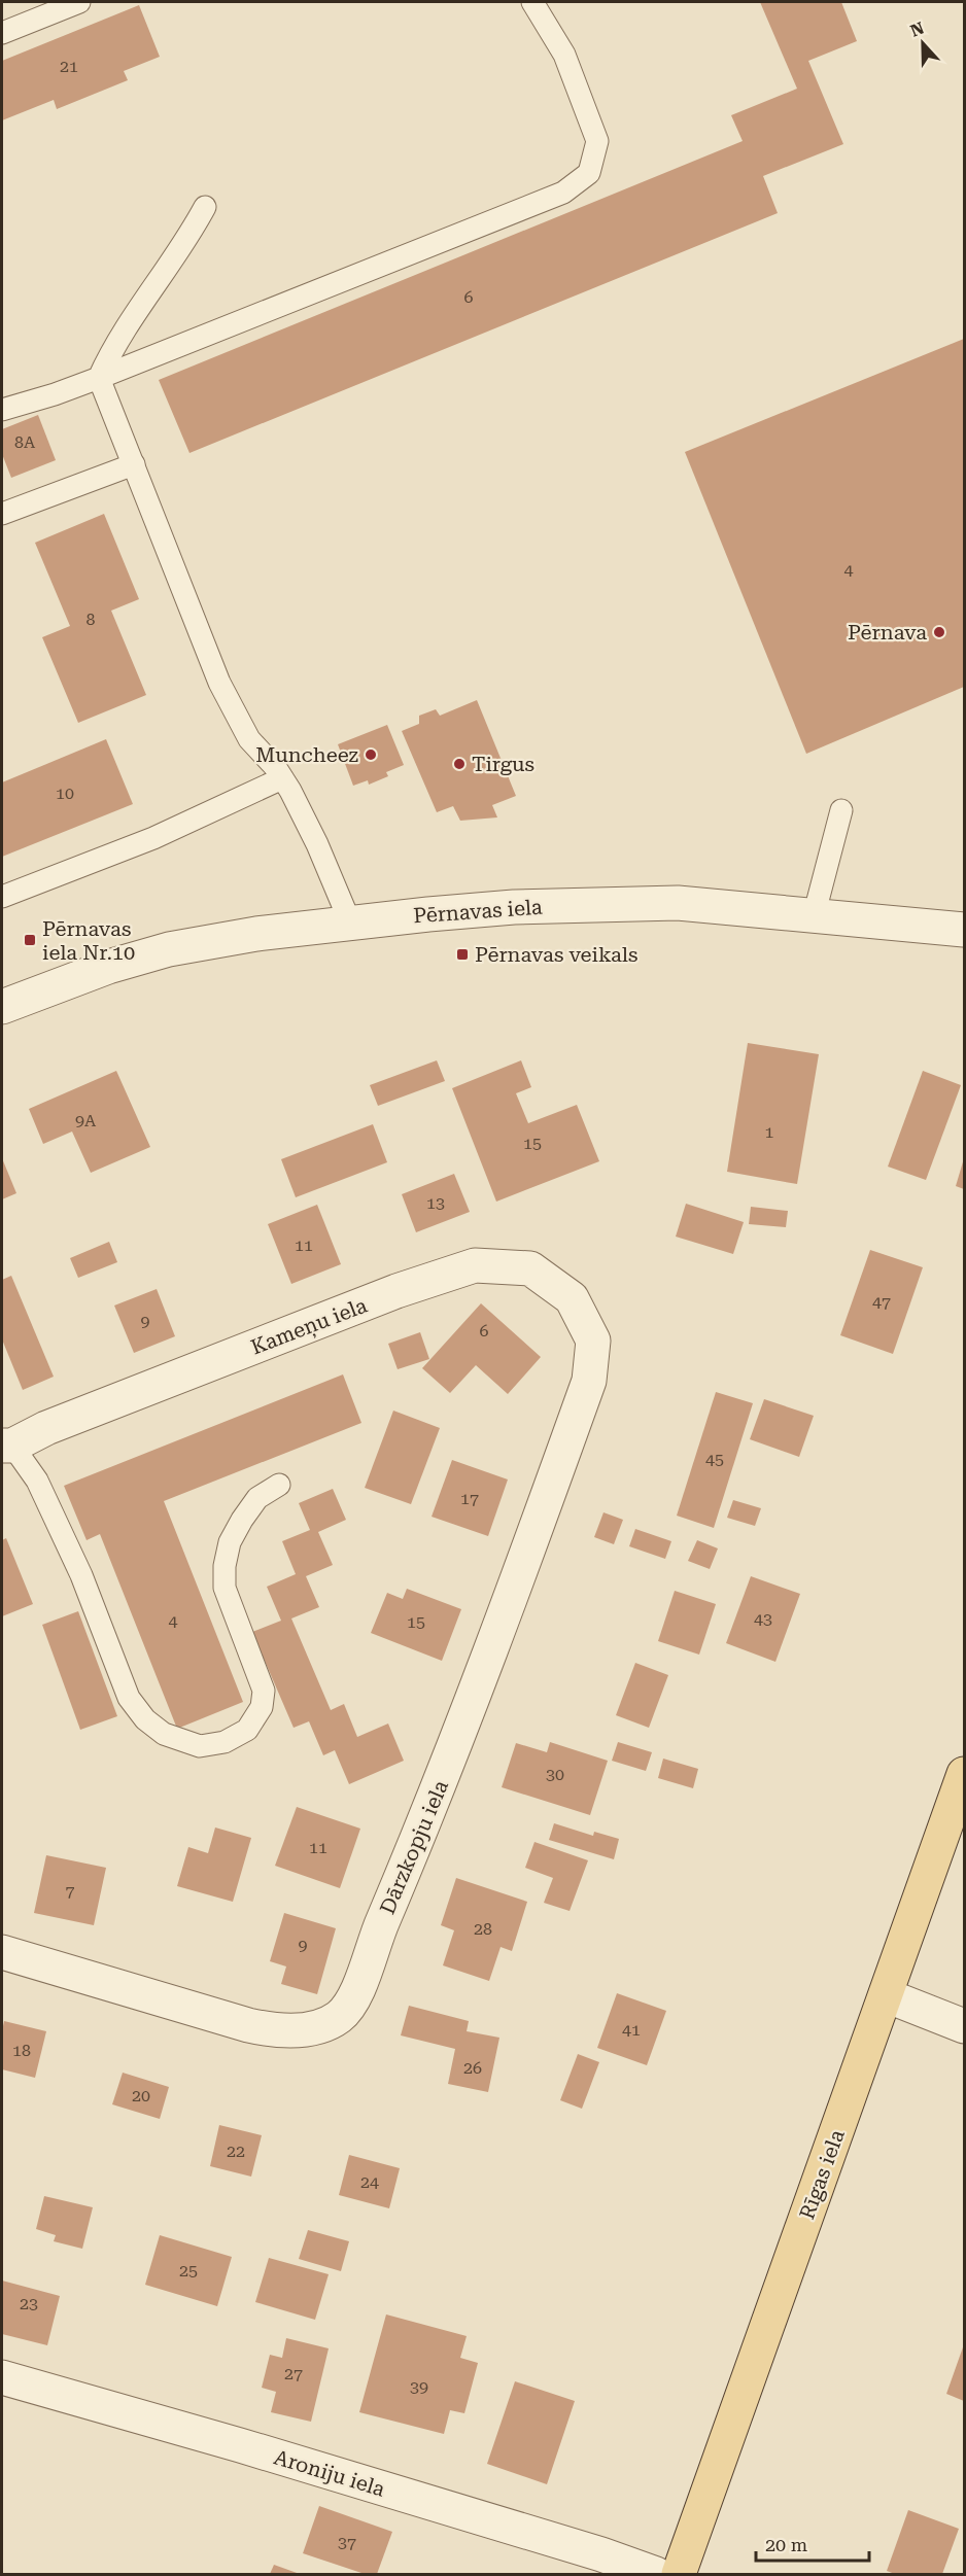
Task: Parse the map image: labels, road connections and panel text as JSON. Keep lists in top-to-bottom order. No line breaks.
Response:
{"streets":{"main road":["Rīgas iela"],"street":["Pērnavas iela","Kameņu iela","Dārzkopju iela","Aroniju iela"]},"crossings":[["Kameņu iela","Dārzkopju iela"]],"places":{"other":["Pērnava","Muncheez","Tirgus"],"transit":["Pērnavas iela Nr.10","Pērnavas veikals"]},"house_numbers":["21","6","8A","4","8","10","9A","1","15","13","11","47","9","6","45","17","43","4","15","30","11","7","28","9","41","18","26","20","22","24","25","23","27","39","37"],"scale_bar":"20 m","north":"top"}
